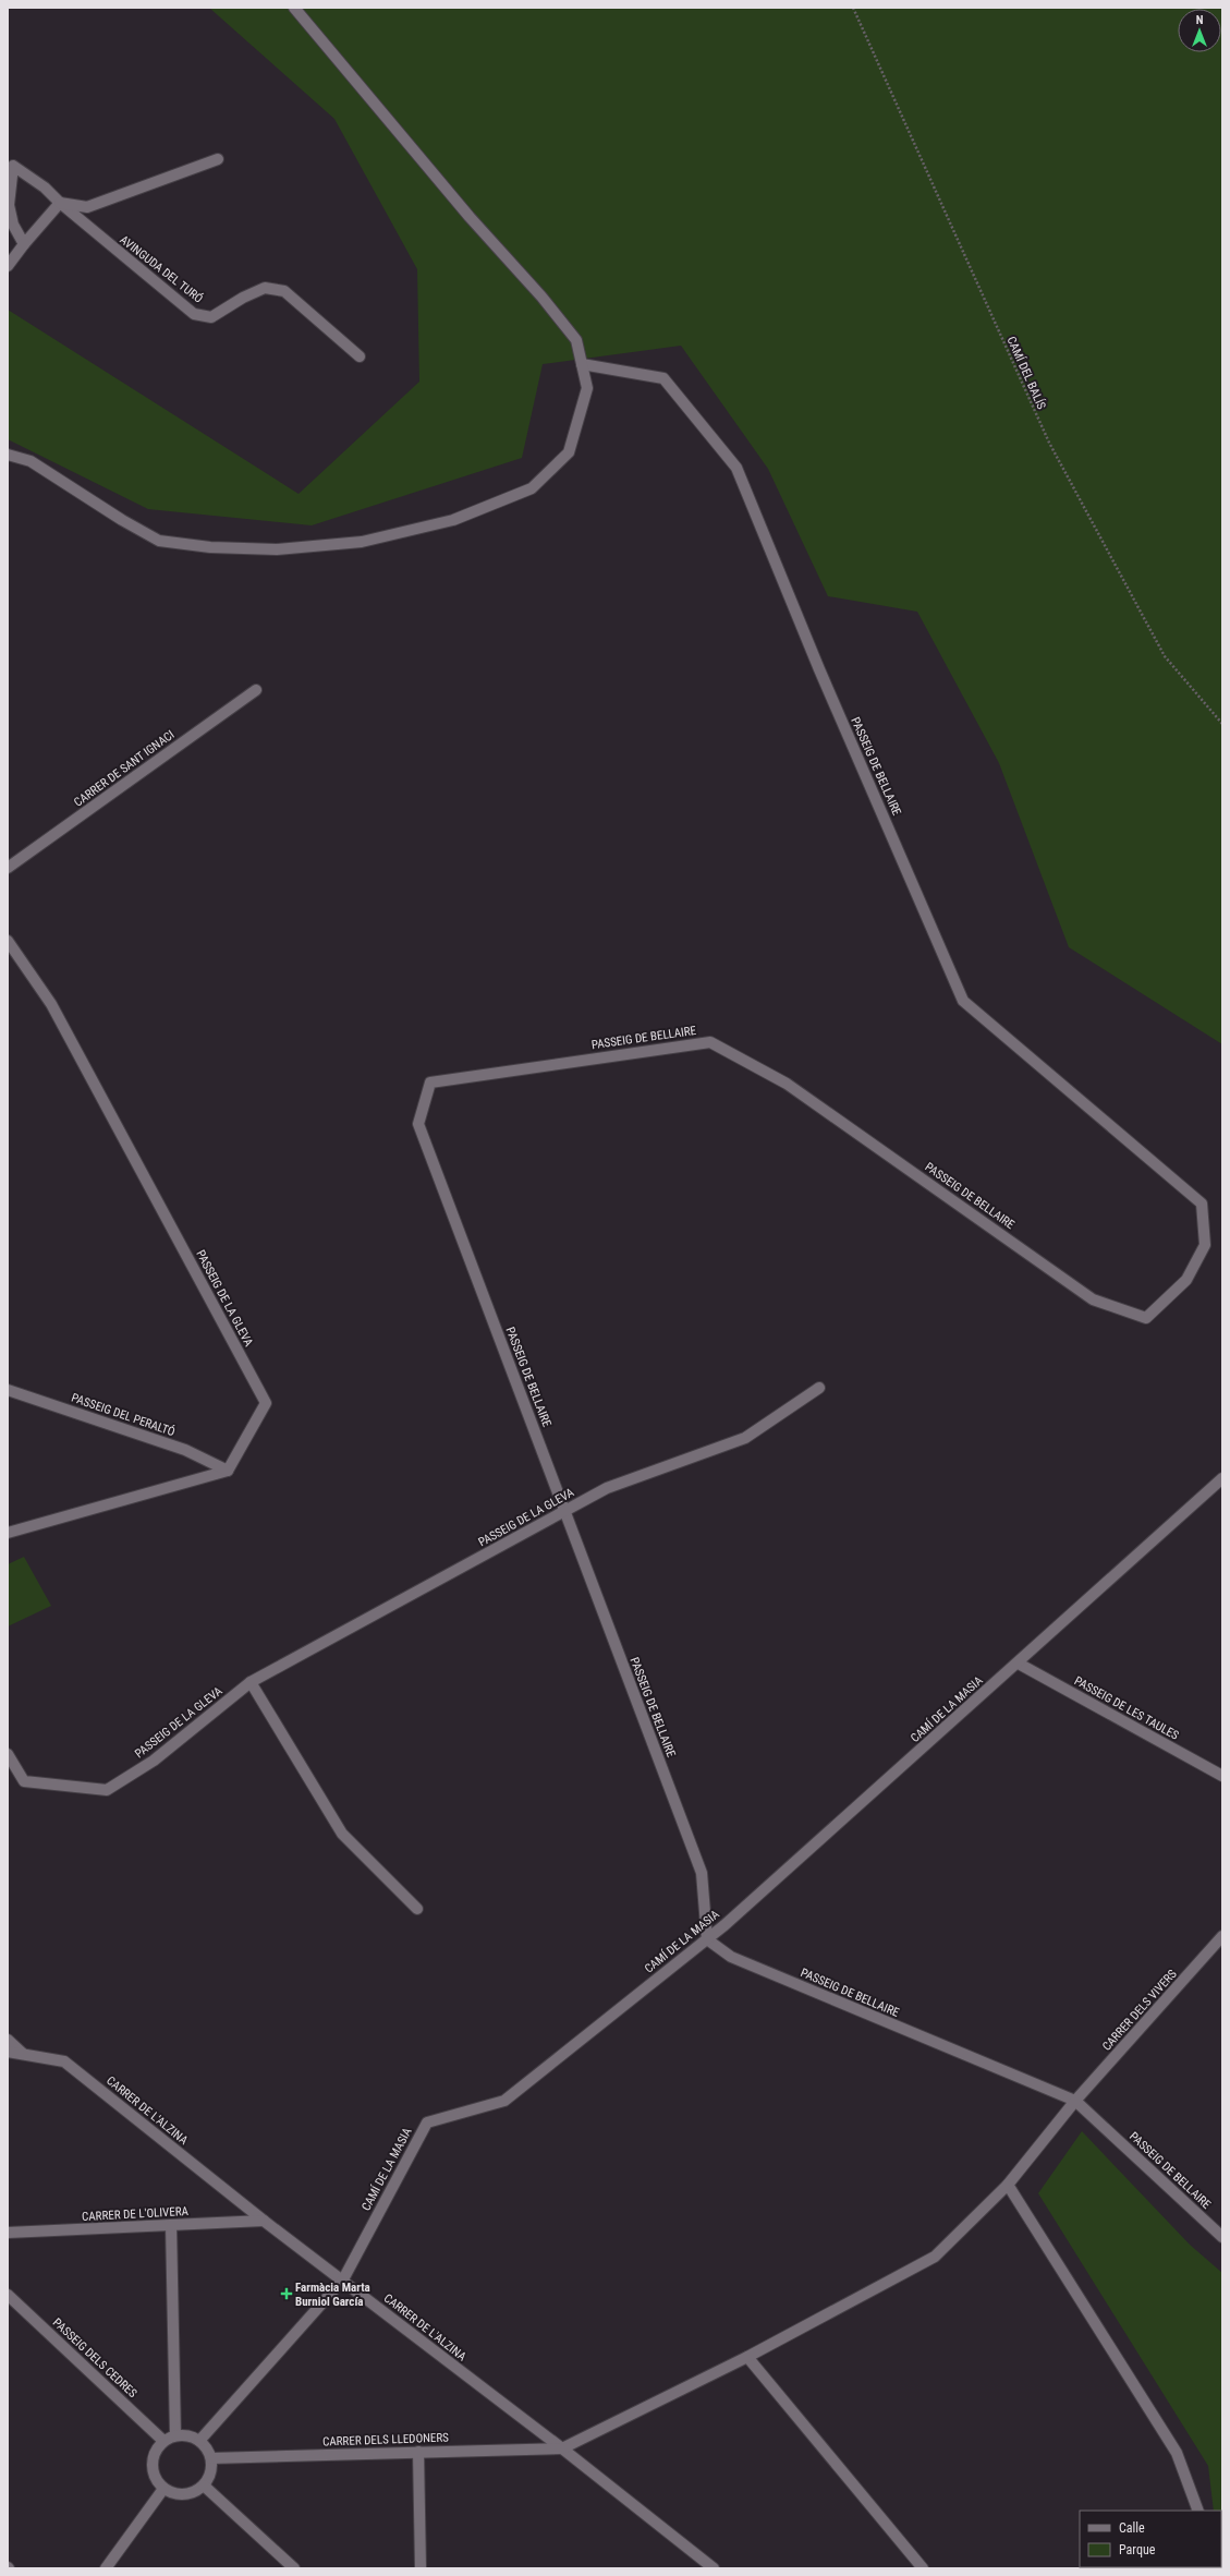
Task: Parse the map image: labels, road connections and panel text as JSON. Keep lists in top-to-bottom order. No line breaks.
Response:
{"streets":{"street":["AVINGUDA DEL TURÓ","PASSEIG DE BELLAIRE","CARRER DE SANT IGNACI","PASSEIG DE LA GLEVA","PASSEIG DEL PERALTÓ","PASSEIG DE LES TAULES","CAMÍ DE LA MASIA","CARRER DELS VIVERS","CARRER DE L'ALZINA","CARRER DE L'OLIVERA","PASSEIG DELS CEDRES","CARRER DELS LLEDONERS"],"path":["CAMÍ DEL BALÍS"]},"crossings":[["PASSEIG DE BELLAIRE","PASSEIG DE LA GLEVA"],["PASSEIG DE BELLAIRE","CAMÍ DE LA MASIA"],["PASSEIG DE BELLAIRE","CARRER DELS VIVERS"],["PASSEIG DE LA GLEVA","PASSEIG DEL PERALTÓ"],["PASSEIG DE LES TAULES","CAMÍ DE LA MASIA"],["CAMÍ DE LA MASIA","CARRER DE L'ALZINA"],["CAMÍ DE LA MASIA","PASSEIG DELS CEDRES"],["CAMÍ DE LA MASIA","CARRER DELS LLEDONERS"],["CARRER DELS VIVERS","CARRER DE L'ALZINA"],["CARRER DELS VIVERS","CARRER DELS LLEDONERS"],["CARRER DE L'ALZINA","CARRER DE L'OLIVERA"],["CARRER DE L'ALZINA","CARRER DELS LLEDONERS"],["PASSEIG DELS CEDRES","CARRER DELS LLEDONERS"]],"places":{"health":["Farmàcia Marta Burniol García"]},"legend":["Calle","Parque"],"north":"top"}
